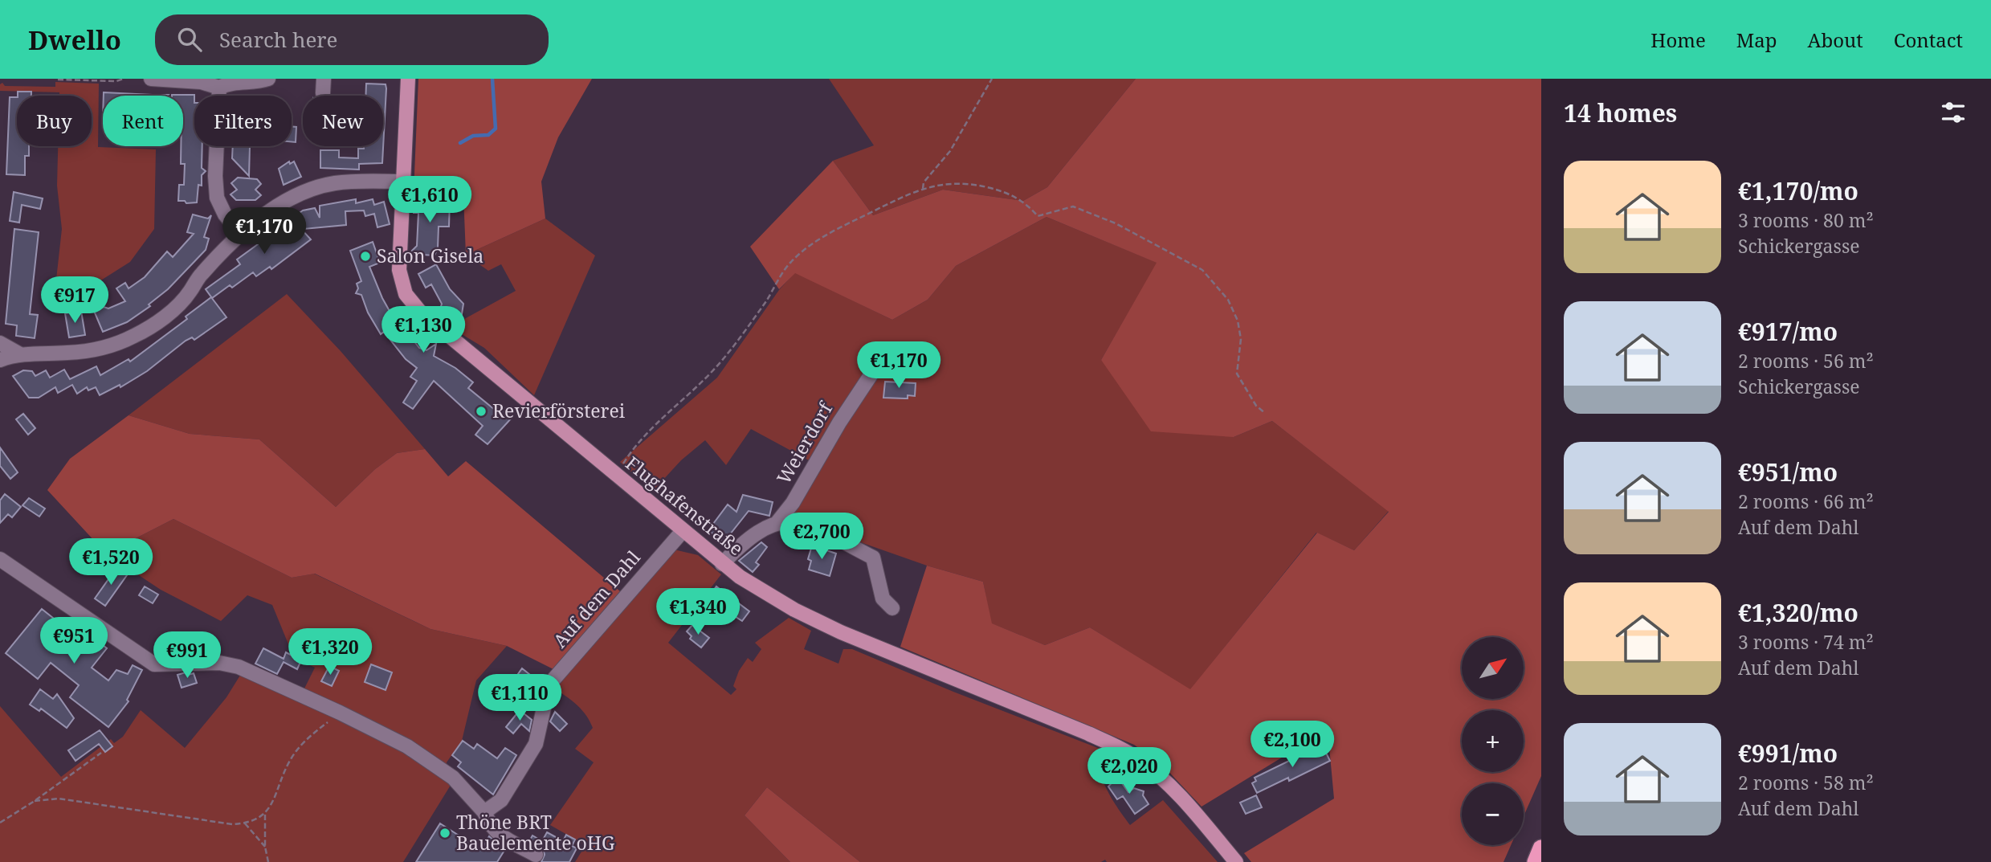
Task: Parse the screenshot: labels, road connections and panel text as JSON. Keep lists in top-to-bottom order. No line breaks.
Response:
{"streets":{"main road":["Flughafenstraße"],"street":["Weierdorf","Auf dem Dahl"]},"crossings":[["Weierdorf","Flughafenstraße"],["Flughafenstraße","Auf dem Dahl"]],"places":["Salon Gisela","Revierförsterei","Thöne BRT Bauelemente oHG"],"north":"top right","page":{"header":"Dwello","search":"Search here","nav":["Home","Map","About","Contact"],"heading":"14 homes","chip":["Buy","Rent","Filters","New"],"list":[{"name":"€1,170/mo","note":"3 rooms · 80 m² · Schickergasse"},{"name":"€917/mo","note":"2 rooms · 56 m² · Schickergasse"},{"name":"€951/mo","note":"2 rooms · 66 m² · Auf dem Dahl"},{"name":"€1,320/mo","note":"3 rooms · 74 m² · Auf dem Dahl"},{"name":"€991/mo","note":"2 rooms · 58 m² · Auf dem Dahl"}],"price":["€1,610","€1,170","€917","€1,130","€1,170","€2,700","€1,520","€1,340","€951","€1,320","€991","€1,110","€2,100","€2,020"],"map_buttons":["+","−"]}}
